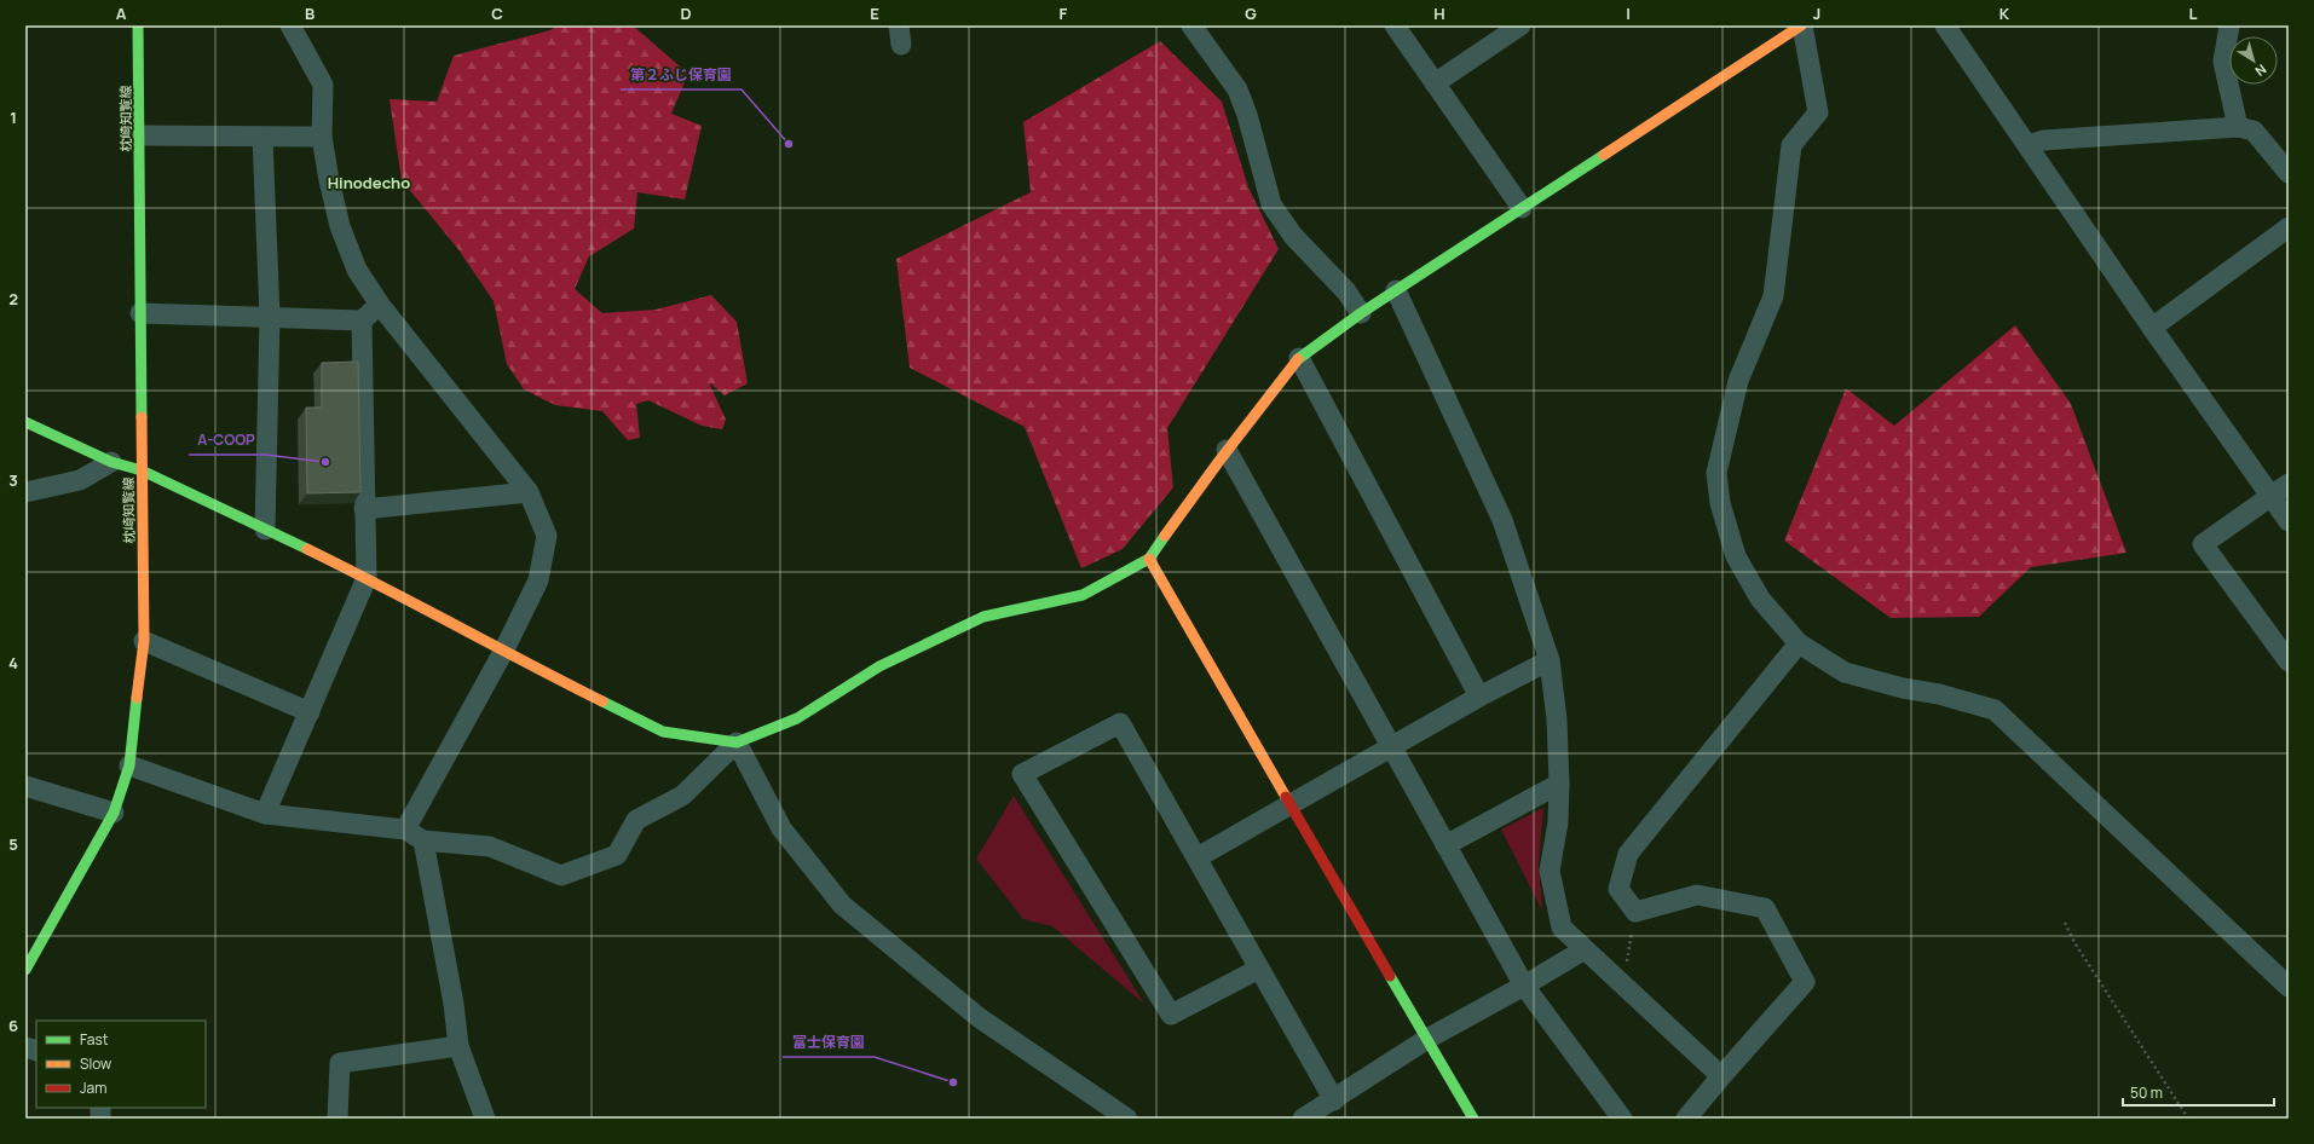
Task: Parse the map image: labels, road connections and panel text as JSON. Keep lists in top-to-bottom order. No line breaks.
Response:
{"streets":{"street":["枕崎知覧線"]},"districts":["Hinodecho"],"places":["第２ふじ保育園","A-COOP","富士保育園"],"legend":["Fast","Slow","Jam"],"scale_bar":"50 m","north":"bottom right","grid":{"columns":["A","B","C","D","E","F","G","H","I","J","K","L"],"rows":["1","2","3","4","5","6"]}}
